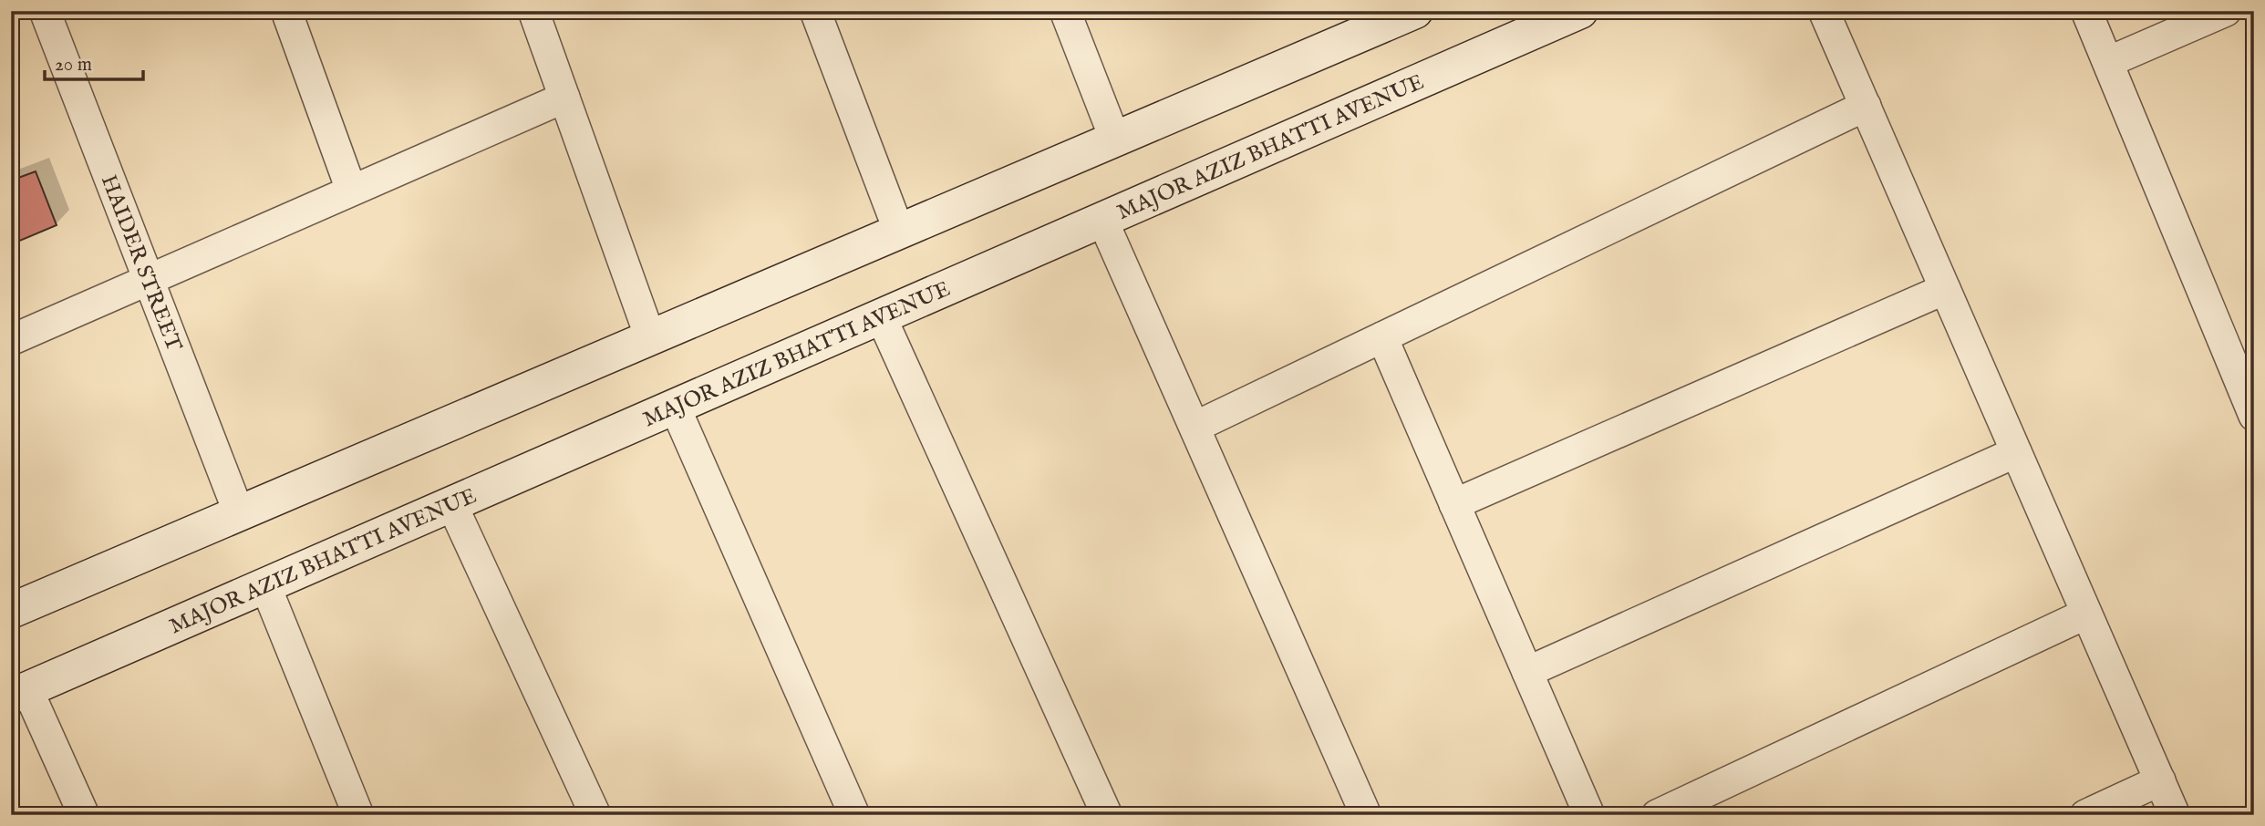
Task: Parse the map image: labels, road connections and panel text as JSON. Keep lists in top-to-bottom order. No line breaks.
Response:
{"streets":{"main road":["MAJOR AZIZ BHATTI AVENUE"],"street":["HAIDER STREET"]},"scale_bar":"20 m"}
